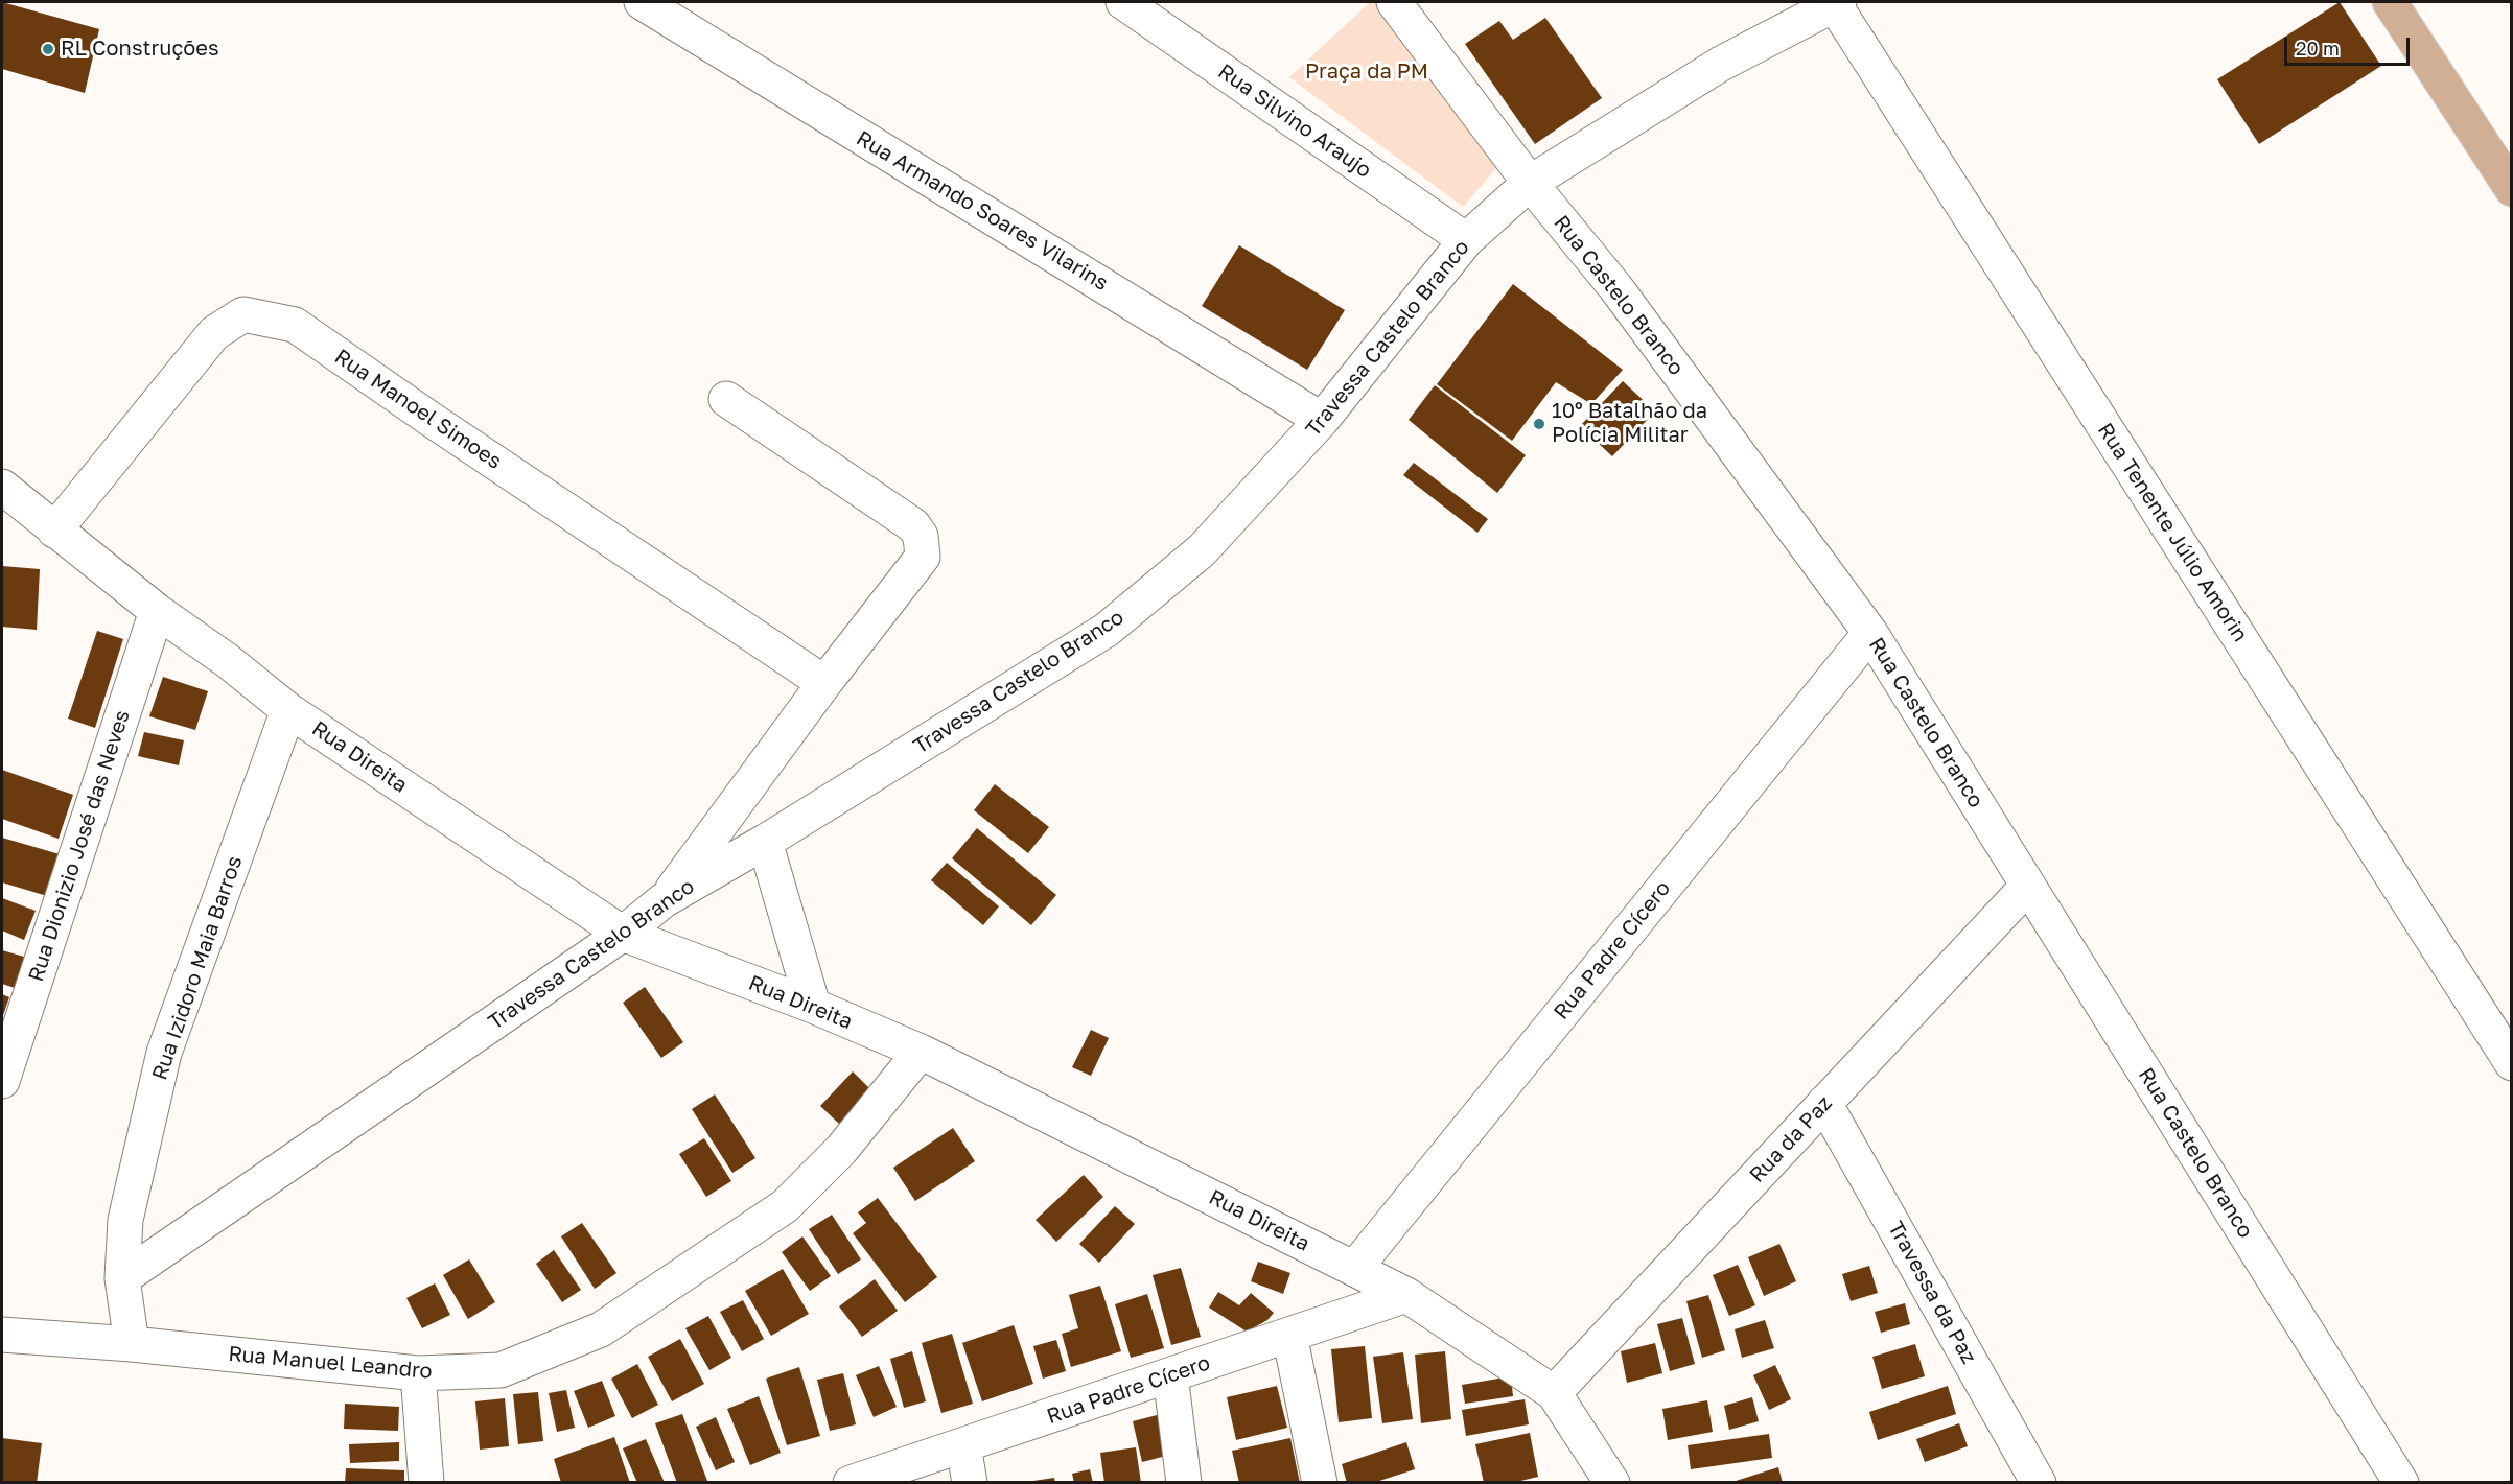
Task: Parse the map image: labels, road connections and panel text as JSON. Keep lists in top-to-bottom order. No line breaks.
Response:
{"streets":{"street":["Rua Silvino Araujo","Rua Armando Soares Vilarins","Rua Castelo Branco","Travessa Castelo Branco","Rua Manoel Simoes","Rua Tenente Júlio Amorin","Rua Direita","Rua Dionizio José das Neves","Rua Padre Cícero","Rua Izidoro Maia Barros","Rua da Paz","Travessa da Paz","Rua Manuel Leandro"]},"crossings":[["Rua Silvino Araujo","Travessa Castelo Branco"],["Rua Armando Soares Vilarins","Travessa Castelo Branco"],["Rua Castelo Branco","Travessa Castelo Branco"],["Rua Castelo Branco","Rua Padre Cícero"],["Rua Castelo Branco","Rua da Paz"],["Travessa Castelo Branco","Rua Tenente Júlio Amorin"],["Travessa Castelo Branco","Rua Direita"],["Travessa Castelo Branco","Rua Izidoro Maia Barros"],["Rua Manoel Simoes","Rua Direita"],["Rua Direita","Rua Dionizio José das Neves"],["Rua Direita","Rua Padre Cícero"],["Rua Direita","Rua Izidoro Maia Barros"],["Rua Direita","Rua da Paz"],["Rua Direita","Rua Manuel Leandro"],["Rua Izidoro Maia Barros","Rua Manuel Leandro"],["Rua da Paz","Travessa da Paz"]],"parks":["Praça da PM"],"places":["RL Construções","10º Batalhão da Polícia Militar"],"scale_bar":"20 m"}
